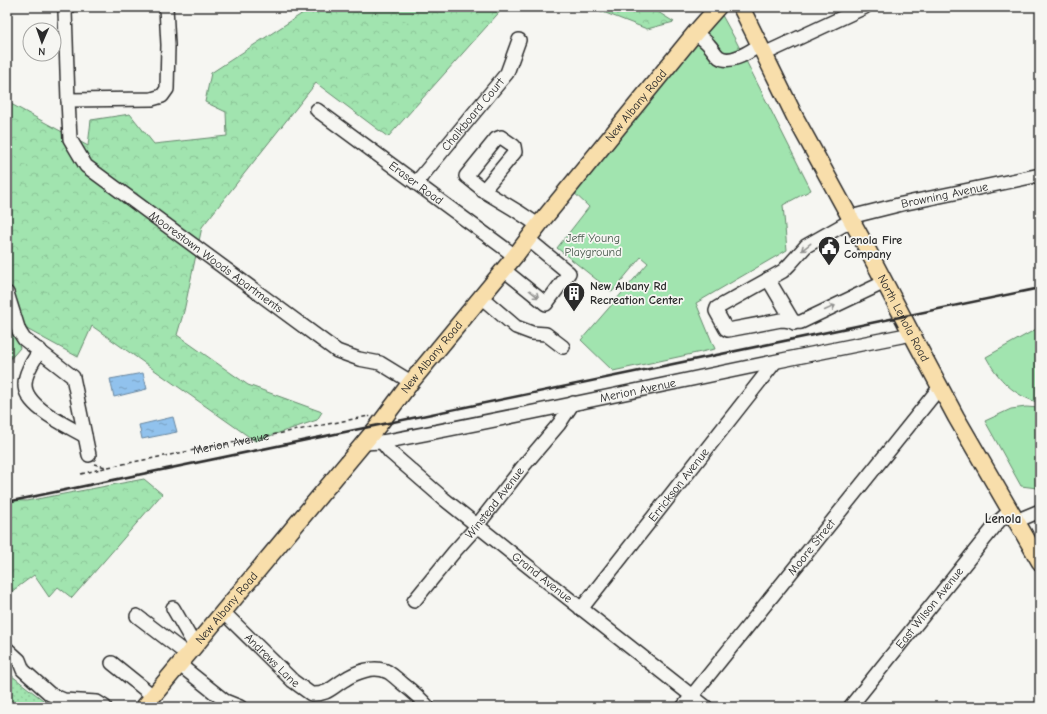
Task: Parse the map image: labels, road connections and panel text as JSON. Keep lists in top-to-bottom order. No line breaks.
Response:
{"streets":{"main road":["New Albany Road","North Lenola Road"],"street":["Chalkboard Court","Eraser Road","Browning Avenue","Moorestown Woods Apartments","Merion Avenue","Errickson Avenue","Winstead Avenue","Moore Street","Grand Avenue","East Wilson Avenue","Andrews Lane"]},"crossings":[["New Albany Road","Eraser Road"],["New Albany Road","Moorestown Woods Apartments"],["New Albany Road","Merion Avenue"],["New Albany Road","Andrews Lane"],["Chalkboard Court","Eraser Road"],["Browning Avenue","North Lenola Road"],["North Lenola Road","Merion Avenue"],["North Lenola Road","Moore Street"],["North Lenola Road","East Wilson Avenue"],["Merion Avenue","Errickson Avenue"],["Merion Avenue","Winstead Avenue"],["Merion Avenue","Grand Avenue"],["Errickson Avenue","Grand Avenue"],["Winstead Avenue","Grand Avenue"],["Moore Street","Grand Avenue"]],"districts":["Lenola"],"parks":["Jeff Young Playground"],"places":{"public building":["Lenola Fire Company"],"building":["New Albany Rd Recreation Center"]},"north":"bottom"}
